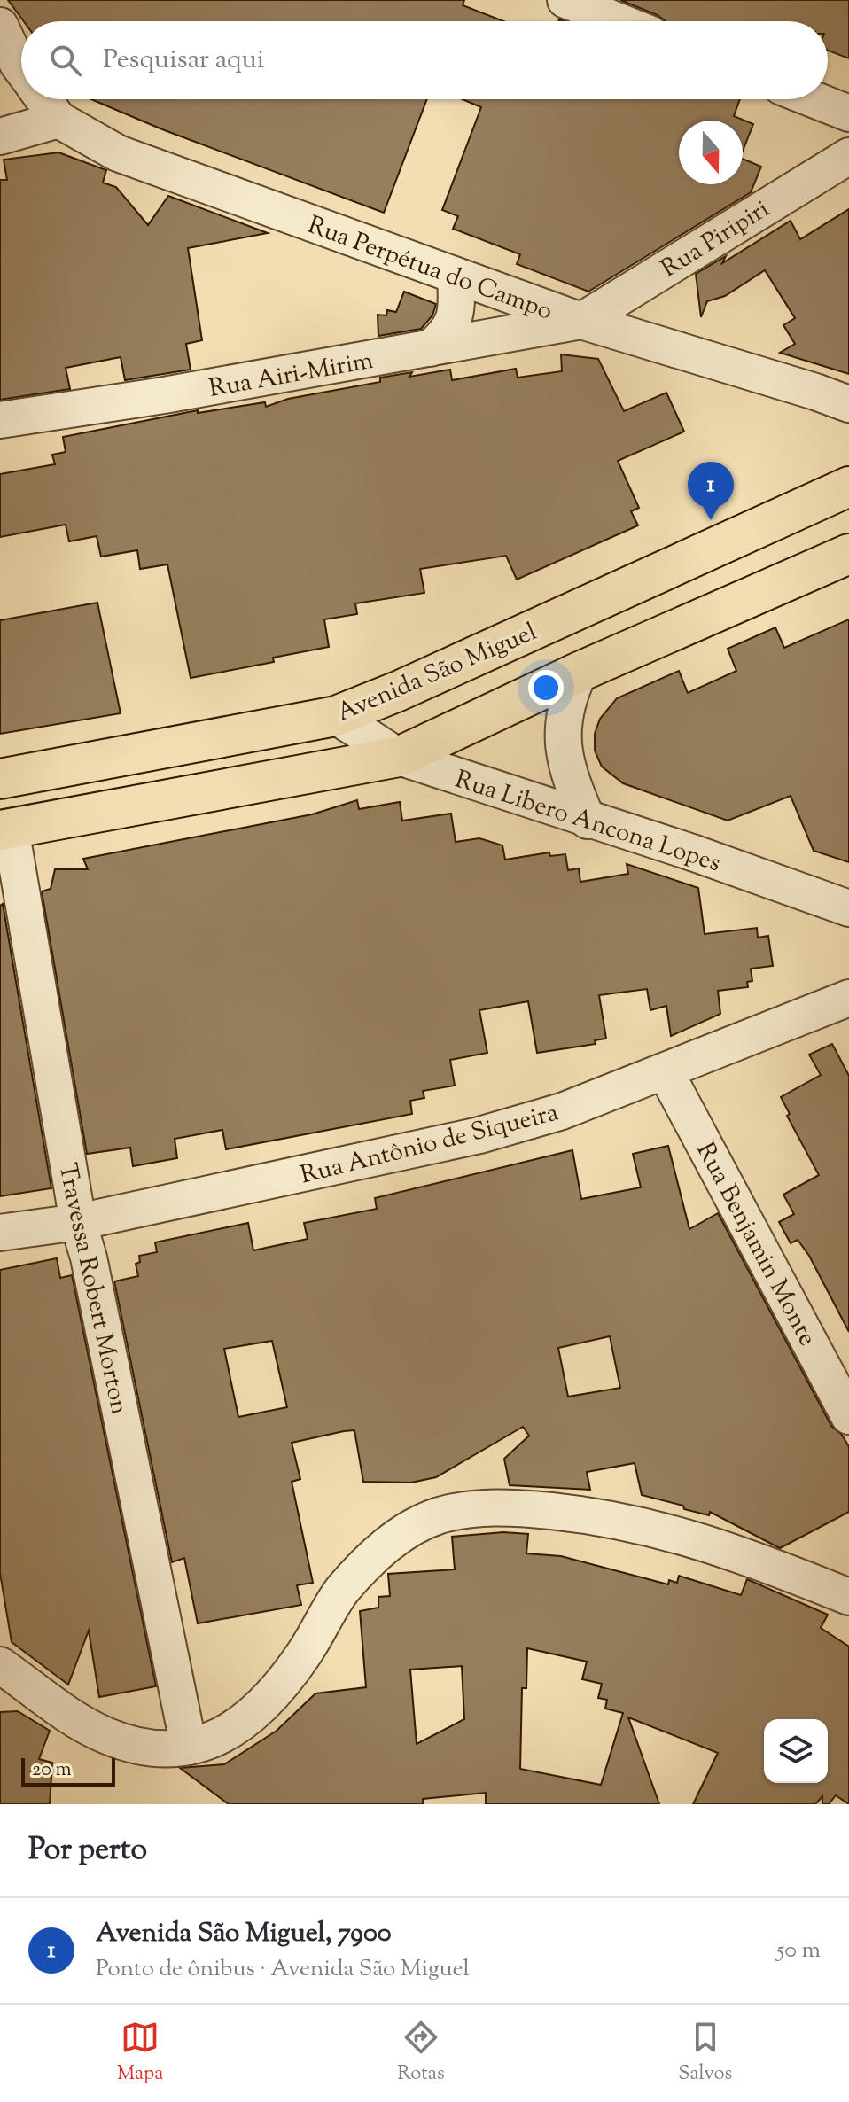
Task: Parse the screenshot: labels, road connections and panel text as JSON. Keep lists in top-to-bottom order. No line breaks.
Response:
{"streets":{"main road":["Avenida São Miguel"],"street":["Rua Piripiri","Rua Perpétua do Campo","Rua Airi-Mirim","Rua Libero Ancona Lopes","Rua Antônio de Siqueira","Rua Benjamin Monte","Travessa Robert Morton"]},"crossings":[["Rua Piripiri","Rua Perpétua do Campo"],["Rua Piripiri","Rua Airi-Mirim"],["Rua Perpétua do Campo","Rua Airi-Mirim"],["Avenida São Miguel","Rua Libero Ancona Lopes"],["Rua Antônio de Siqueira","Rua Benjamin Monte"],["Rua Antônio de Siqueira","Travessa Robert Morton"]],"scale_bar":"20 m","north":"bottom","page":{"search":"Pesquisar aqui","pins":"1","scale":"20 m","heading":"Por perto","list":[{"mark":"1","name":"Avenida São Miguel, 7900","note":"Ponto de ônibus · Avenida São Miguel","value":"50 m"}],"nav":["Mapa","Rotas","Salvos"]}}
